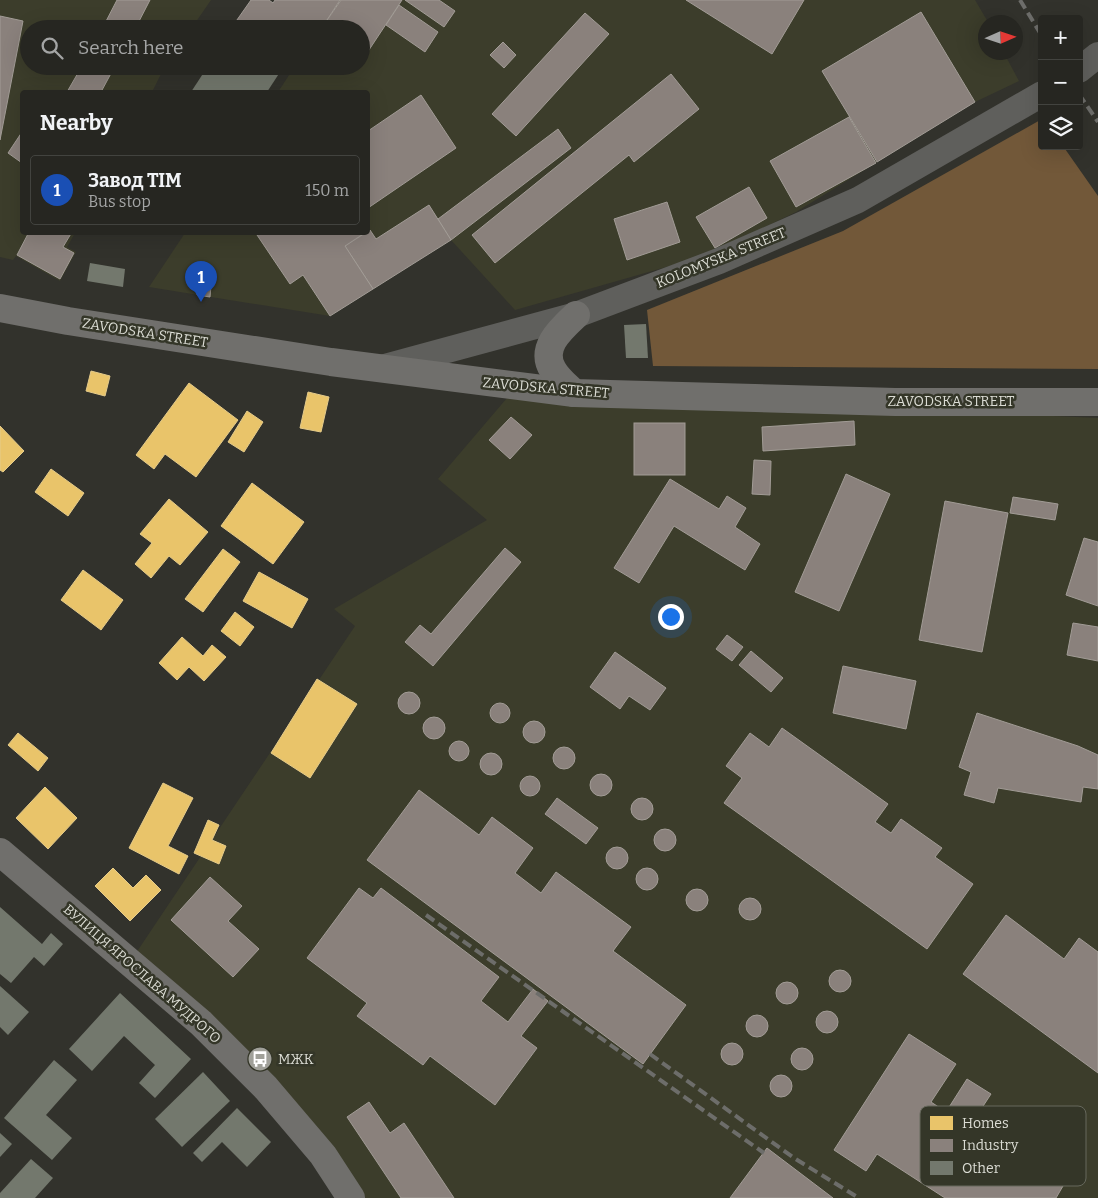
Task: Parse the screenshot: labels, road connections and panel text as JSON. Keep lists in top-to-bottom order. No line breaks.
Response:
{"streets":{"main road":["ZAVODSKA STREET","ВУЛИЦЯ ЯРОСЛАВА МУДРОГО"],"street":["KOLOMYSKA STREET"]},"crossings":[["KOLOMYSKA STREET","ZAVODSKA STREET"]],"places":{"bus stop":["МЖК"]},"legend":["Homes","Industry","Other"],"north":"right","page":{"map_buttons":["+","−"],"search":"Search here","heading":"Nearby","list":[{"mark":"1","name":"Завод ТІМ","note":"Bus stop","value":"150 m"}],"pins":"1"}}
